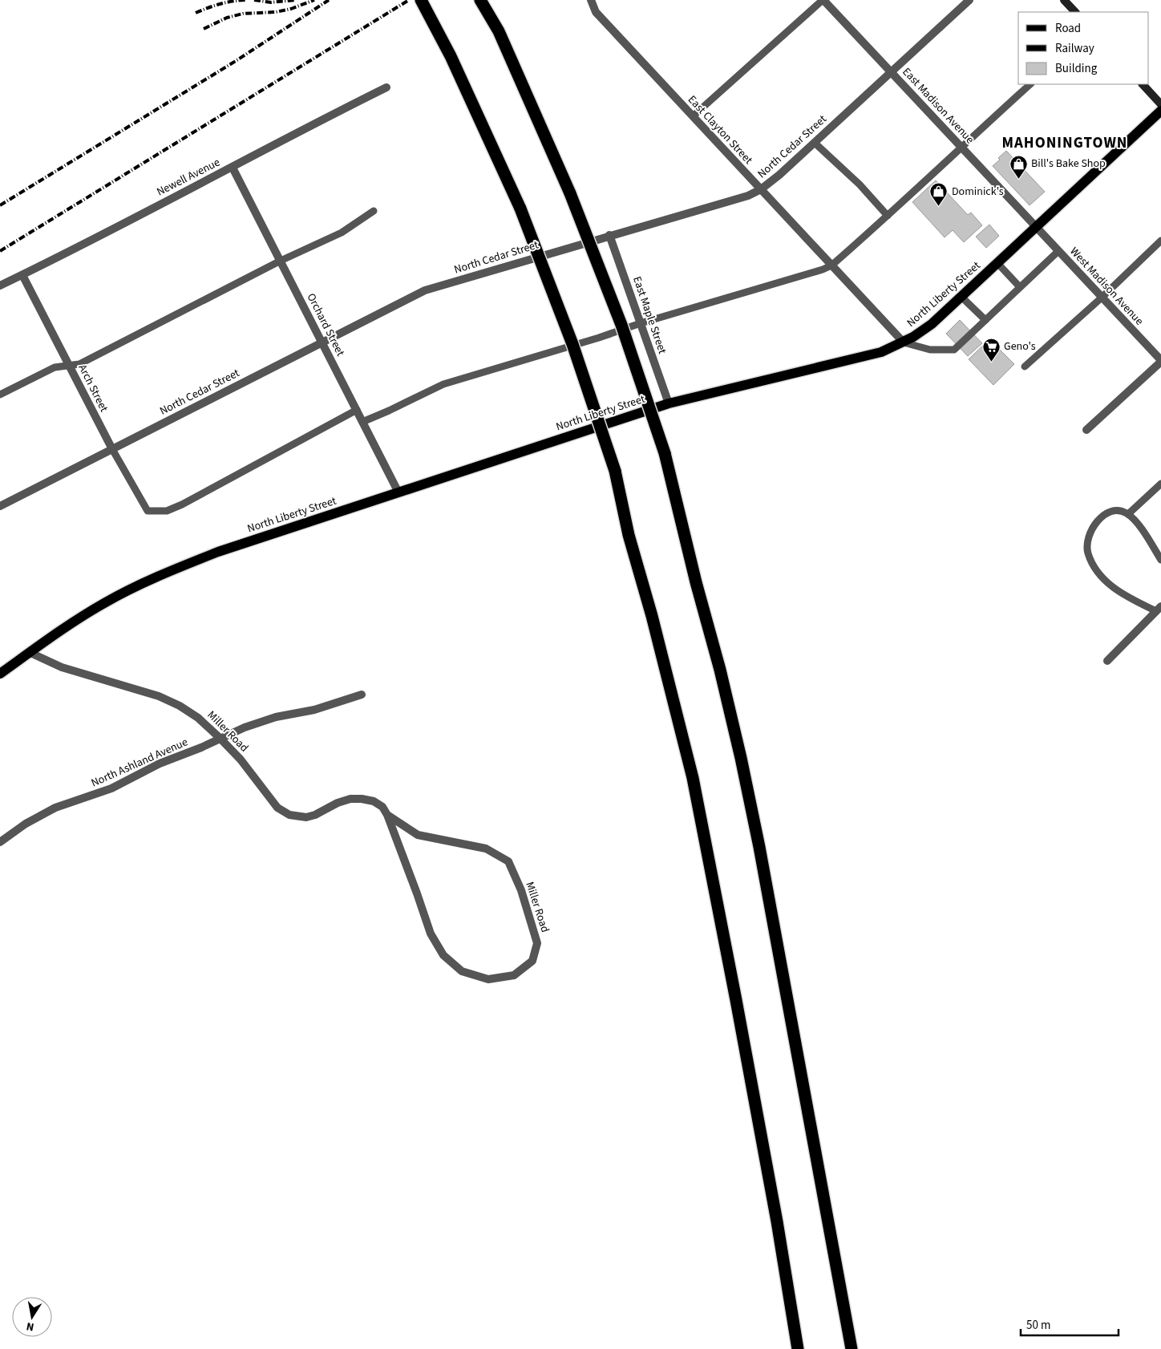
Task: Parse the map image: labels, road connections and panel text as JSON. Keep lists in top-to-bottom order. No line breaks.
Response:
{"streets":{"main road":["North Liberty Street"],"street":["East Madison Avenue","East Clayton Street","North Cedar Street","Newell Avenue","West Madison Avenue","East Maple Street","Orchard Street","Arch Street","Miller Road","North Ashland Avenue"]},"crossings":[["East Madison Avenue","North Cedar Street"],["East Madison Avenue","West Madison Avenue"],["East Madison Avenue","North Liberty Street"],["East Clayton Street","North Cedar Street"],["East Clayton Street","North Liberty Street"],["North Cedar Street","East Maple Street"],["North Cedar Street","Orchard Street"],["North Cedar Street","Arch Street"],["Newell Avenue","Orchard Street"],["Newell Avenue","Arch Street"],["West Madison Avenue","North Liberty Street"],["North Liberty Street","East Maple Street"],["North Liberty Street","Orchard Street"],["North Liberty Street","Miller Road"],["Orchard Street","Arch Street"],["Miller Road","North Ashland Avenue"]],"districts":["MAHONINGTOWN"],"places":{"shop":["Bill's Bake Shop","Dominick's"],"supermarket":["Geno's"]},"legend":["Road","Railway","Building"],"scale_bar":"50 m","north":"bottom"}
